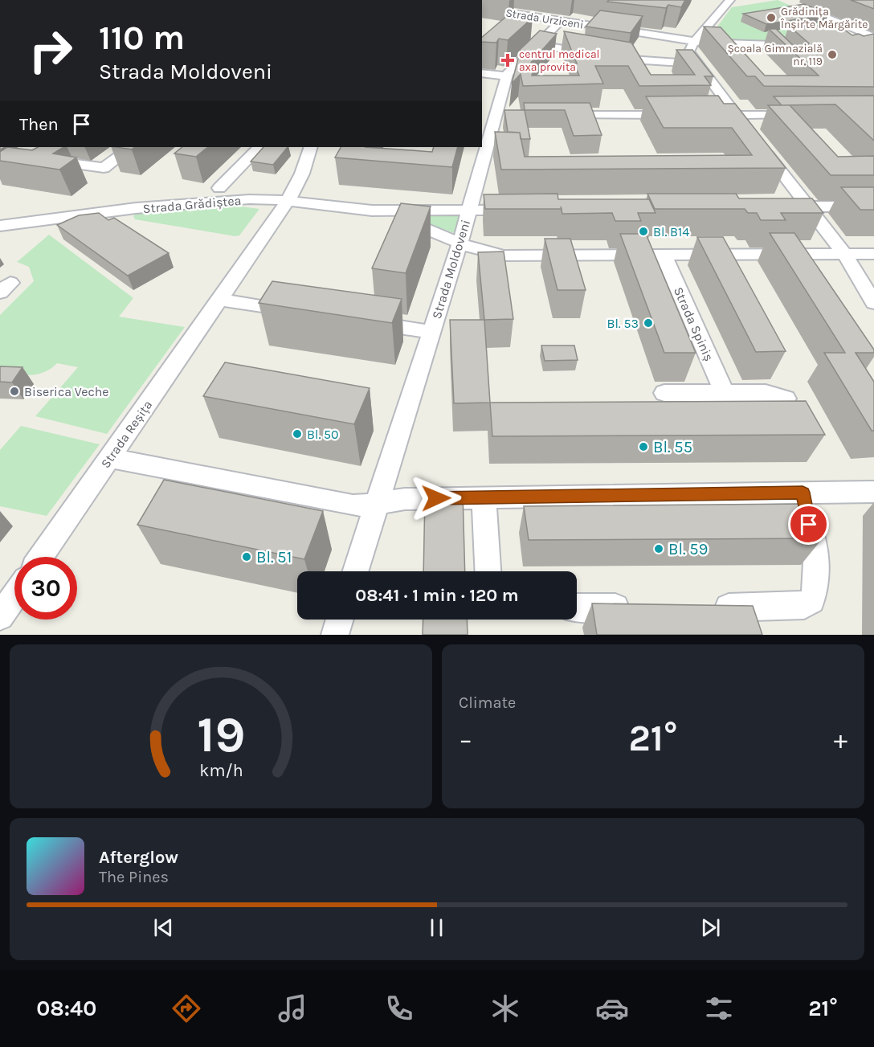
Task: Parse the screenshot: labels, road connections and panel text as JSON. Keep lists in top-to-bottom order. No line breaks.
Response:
{"streets":{"street":["Strada Urziceni","Strada Grădiștea","Strada Moldoveni","Strada Spiniș","Strada Reșița"]},"crossings":[["Strada Urziceni","Strada Moldoveni"],["Strada Grădiștea","Strada Moldoveni"],["Strada Grădiștea","Strada Reșița"]],"places":{"other":["Grădinița Înșir'te Mărgărite","Școala Gimnazială nr. 119","Bl. B14","Bl. 53","Biserica Veche","Bl. 50","Bl. 55","Bl. 59","Bl. 51"],"health":["centrul medical axa provita"]},"page":{"turn":["110 m","Strada Moldoveni"],"then":"Then","limit":"30","trip":"08:41 · 1 min · 120 m","tile":"Climate","heat":["−","21°","+"],"song":["Afterglow","The Pines"],"tabs":["08:40","21°"],"gauge":["19","km/h"]}}
